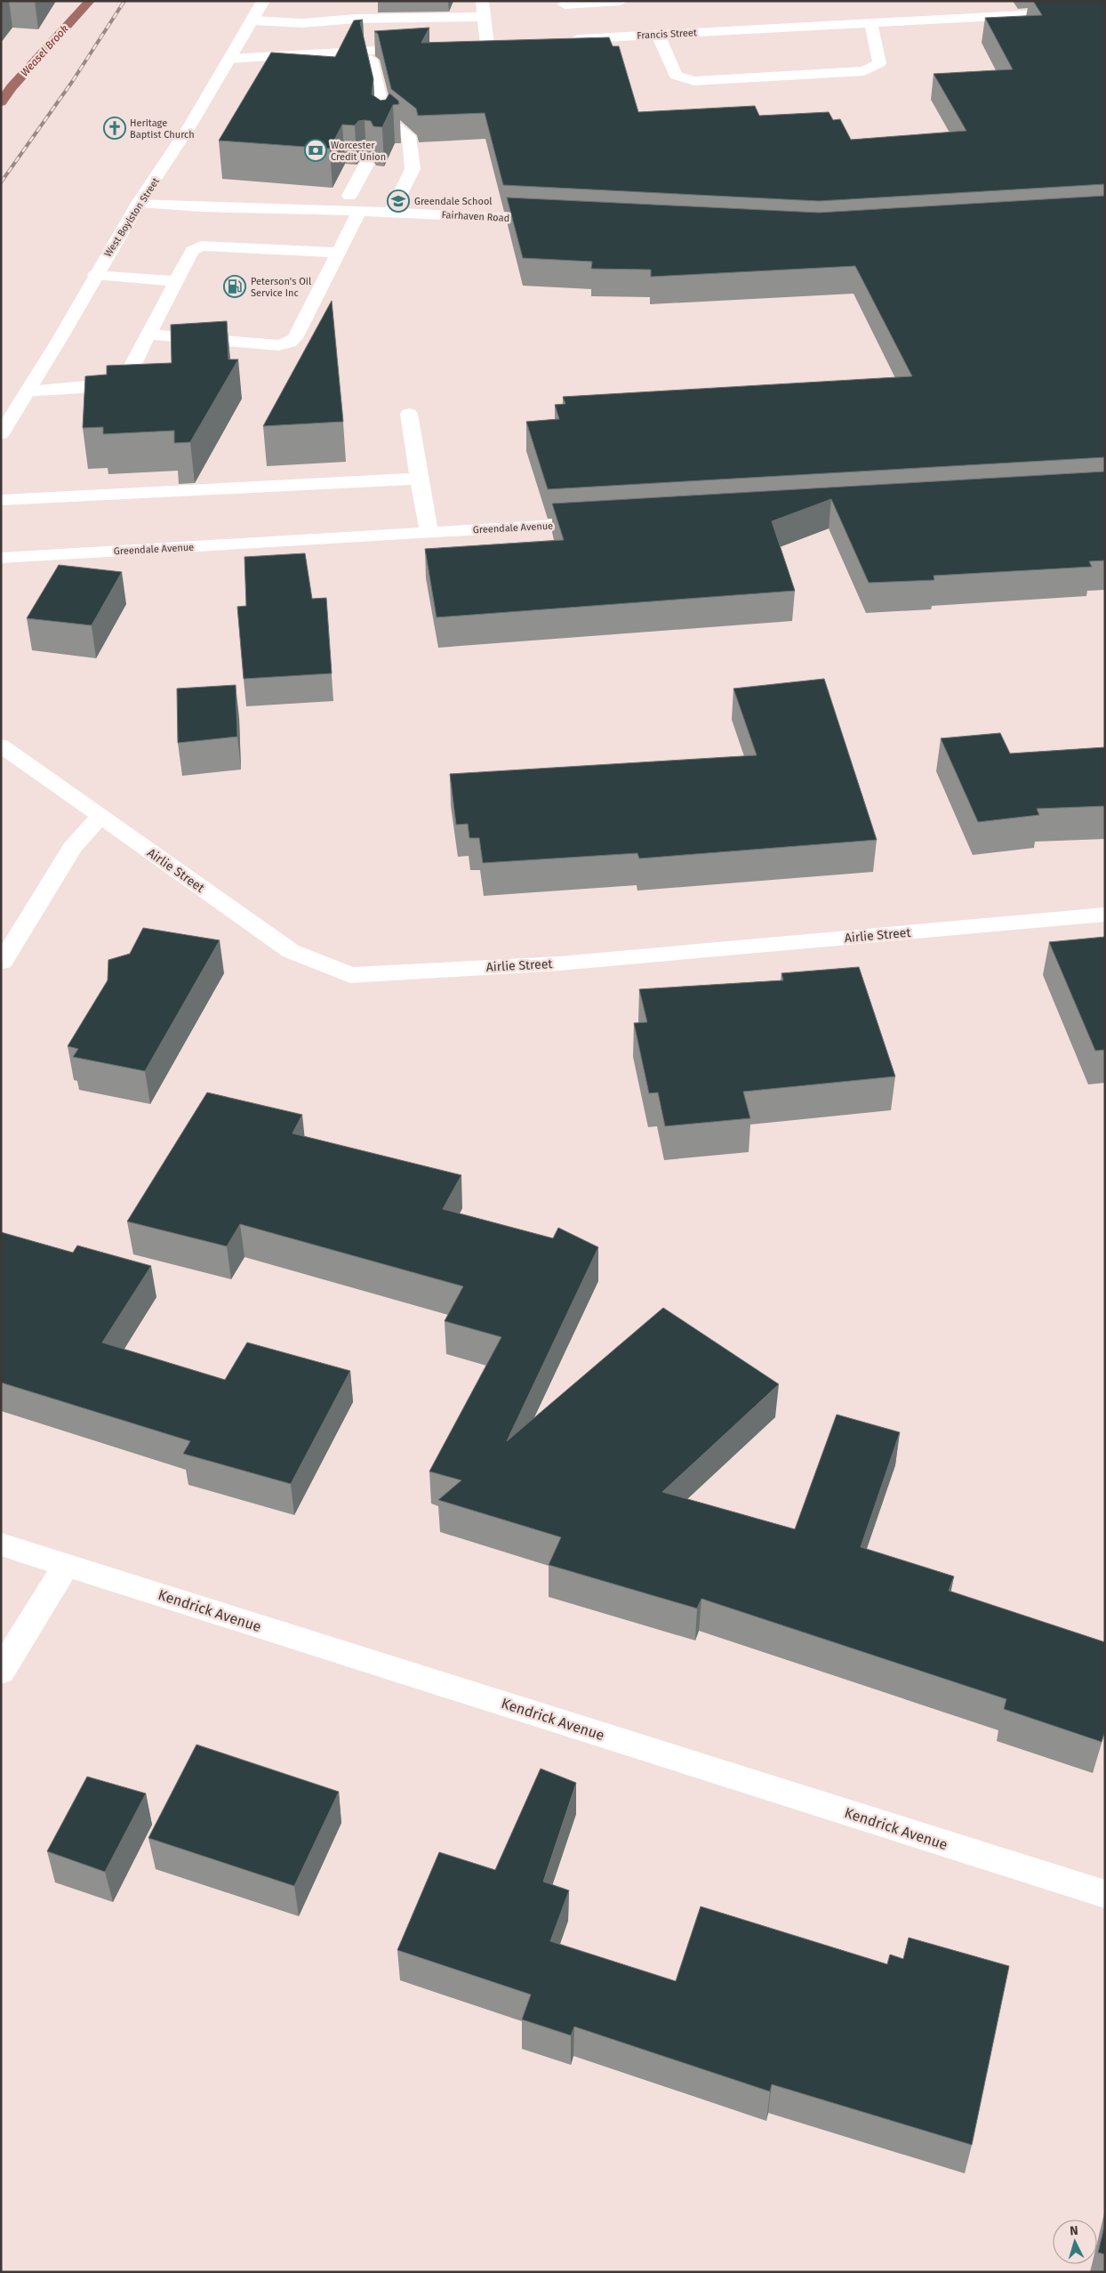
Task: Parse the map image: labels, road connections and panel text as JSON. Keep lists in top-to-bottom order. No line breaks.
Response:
{"streets":{"street":["Francis Street","Fairhaven Road","West Boylston Street","Greendale Avenue","Airlie Street","Kendrick Avenue"]},"crossings":[["Fairhaven Road","West Boylston Street"]],"water":["Weasel Brook"],"places":{"church":["Heritage Baptist Church"],"bank":["Worcester Credit Union"],"school or university":["Greendale School"],"fuel station":["Peterson's Oil Service Inc"]},"north":"top"}
